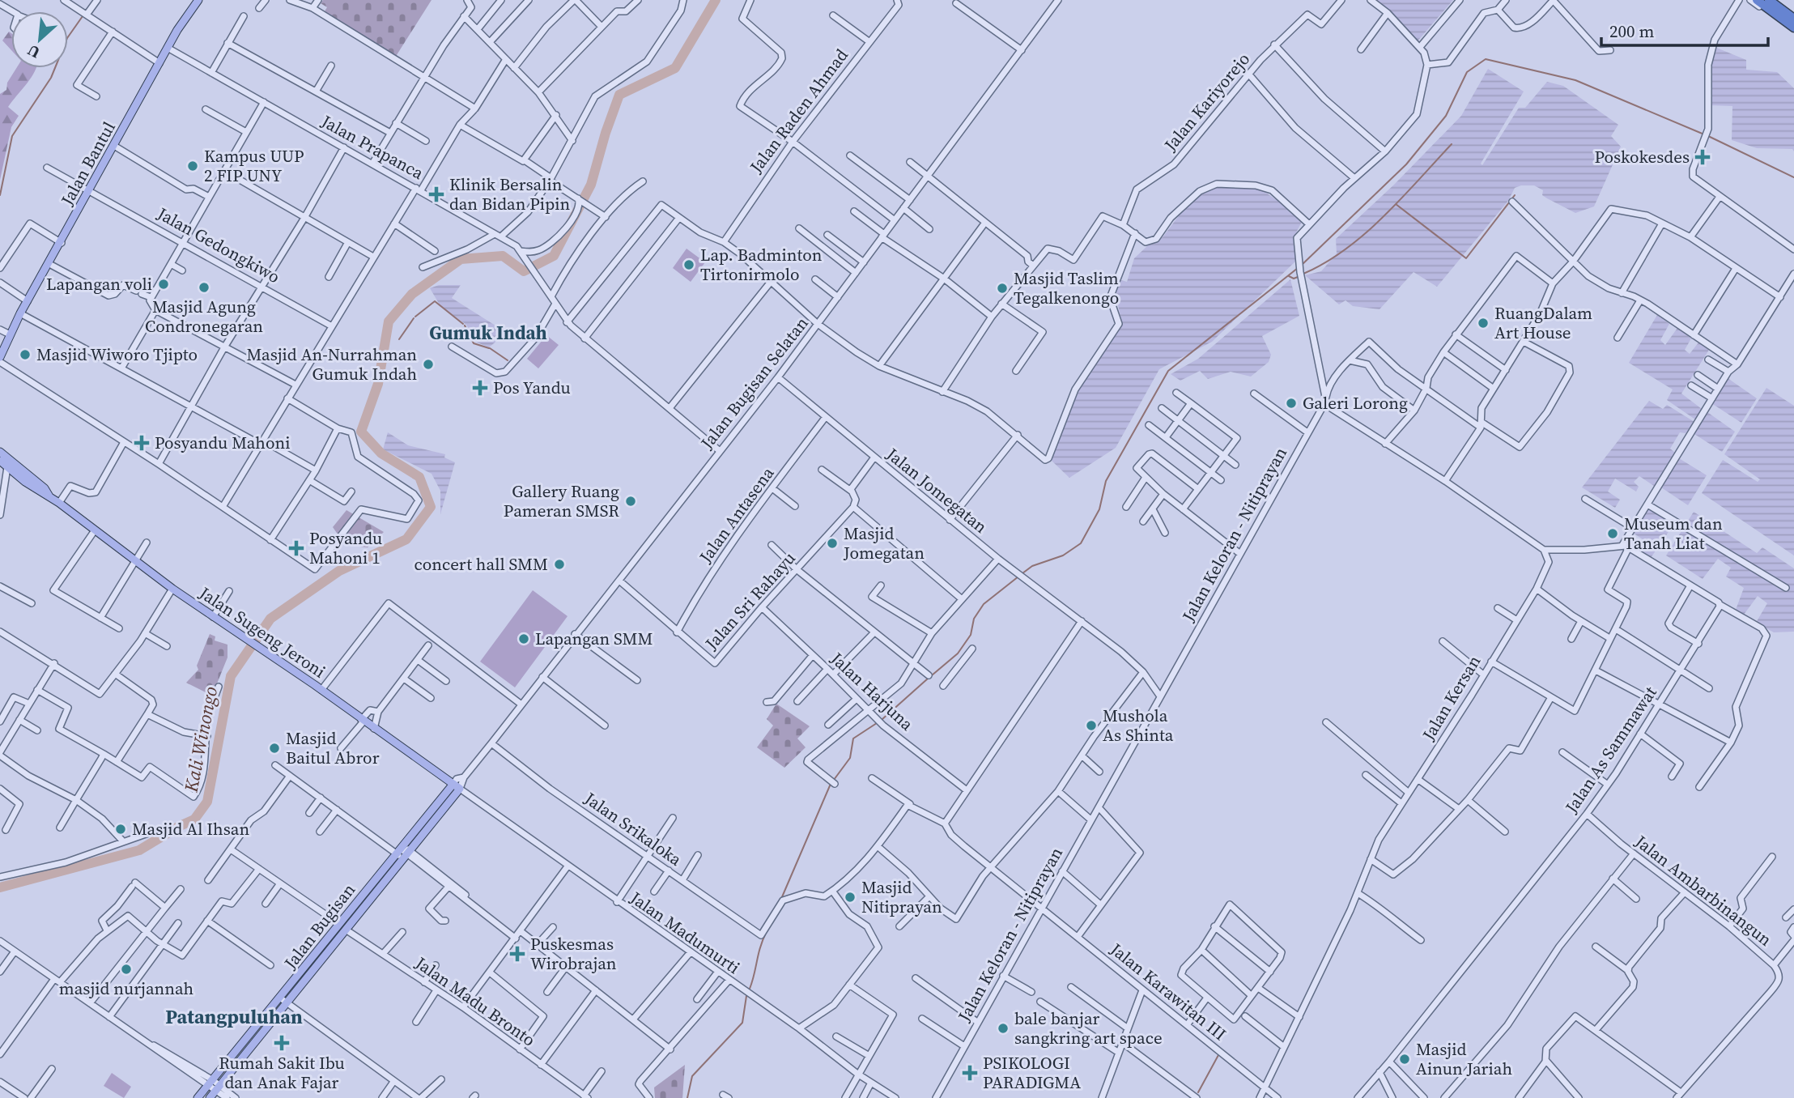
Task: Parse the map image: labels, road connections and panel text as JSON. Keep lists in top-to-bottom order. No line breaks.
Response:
{"streets":{"main road":["Jalan Bantul","Jalan Sugeng Jeroni","Jalan Bugisan"],"street":["Jalan Kariyorejo","Jalan Raden Ahmad","Jalan Prapanca","Jalan Gedongkiwo","Jalan Bugisan Selatan","Jalan Jomegatan","Jalan Antasena","Jalan Keloran - Nitiprayan","Jalan Sri Rahayu","Jalan Harjuna","Jalan Kersan","Jalan As Sammawat","Jalan Srikaloka","Jalan Ambarbinangun","Jalan Madumurti","Jalan Karawitan III","Jalan Madu Bronto"]},"crossings":[["Jalan Prapanca","Jalan Bantul"],["Jalan Prapanca","Jalan Bugisan Selatan"],["Jalan Bantul","Jalan Gedongkiwo"],["Jalan Bugisan Selatan","Jalan Jomegatan"],["Jalan Bugisan Selatan","Jalan Sri Rahayu"],["Jalan Bugisan Selatan","Jalan Sugeng Jeroni"],["Jalan Bugisan Selatan","Jalan Srikaloka"],["Jalan Bugisan Selatan","Jalan Bugisan"],["Jalan Bugisan Selatan","Jalan Madumurti"],["Jalan Jomegatan","Jalan Antasena"],["Jalan Jomegatan","Jalan Keloran - Nitiprayan"],["Jalan Antasena","Jalan Sri Rahayu"],["Jalan Keloran - Nitiprayan","Jalan Karawitan III"],["Jalan Sri Rahayu","Jalan Harjuna"],["Jalan Sugeng Jeroni","Jalan Bugisan"],["Jalan Sugeng Jeroni","Jalan Madumurti"],["Jalan Kersan","Jalan Karawitan III"],["Jalan As Sammawat","Jalan Ambarbinangun"],["Jalan Bugisan","Jalan Madumurti"],["Jalan Bugisan","Jalan Madu Bronto"]],"districts":["Gumuk Indah","Patangpuluhan"],"water":["Kali Winongo"],"places":{"health":["Poskokesdes","Klinik Bersalin dan Bidan Pipin","Pos Yandu","Posyandu Mahoni","Posyandu Mahoni 1","Puskesmas Wirobrajan","Rumah Sakit Ibu dan Anak Fajar","PSIKOLOGI PARADIGMA"],"other":["Kampus UUP 2 FIP UNY","Lap. Badminton Tirtonirmolo","Lapangan voli","Masjid Agung Condronegaran","Masjid Taslim Tegalkenongo","RuangDalam Art House","Masjid Wiworo Tjipto","Masjid An-Nurrahman Gumuk Indah","Galeri Lorong","Gallery Ruang Pameran SMSR","Museum dan Tanah Liat","Masjid Jomegatan","concert hall SMM","Lapangan SMM","Mushola As Shinta","Masjid Baitul Abror","Masjid Al Ihsan","Masjid Nitiprayan","masjid nurjannah","bale banjar sangkring art space","Masjid Ainun Jariah"]},"scale_bar":"200 m","north":"bottom left"}
